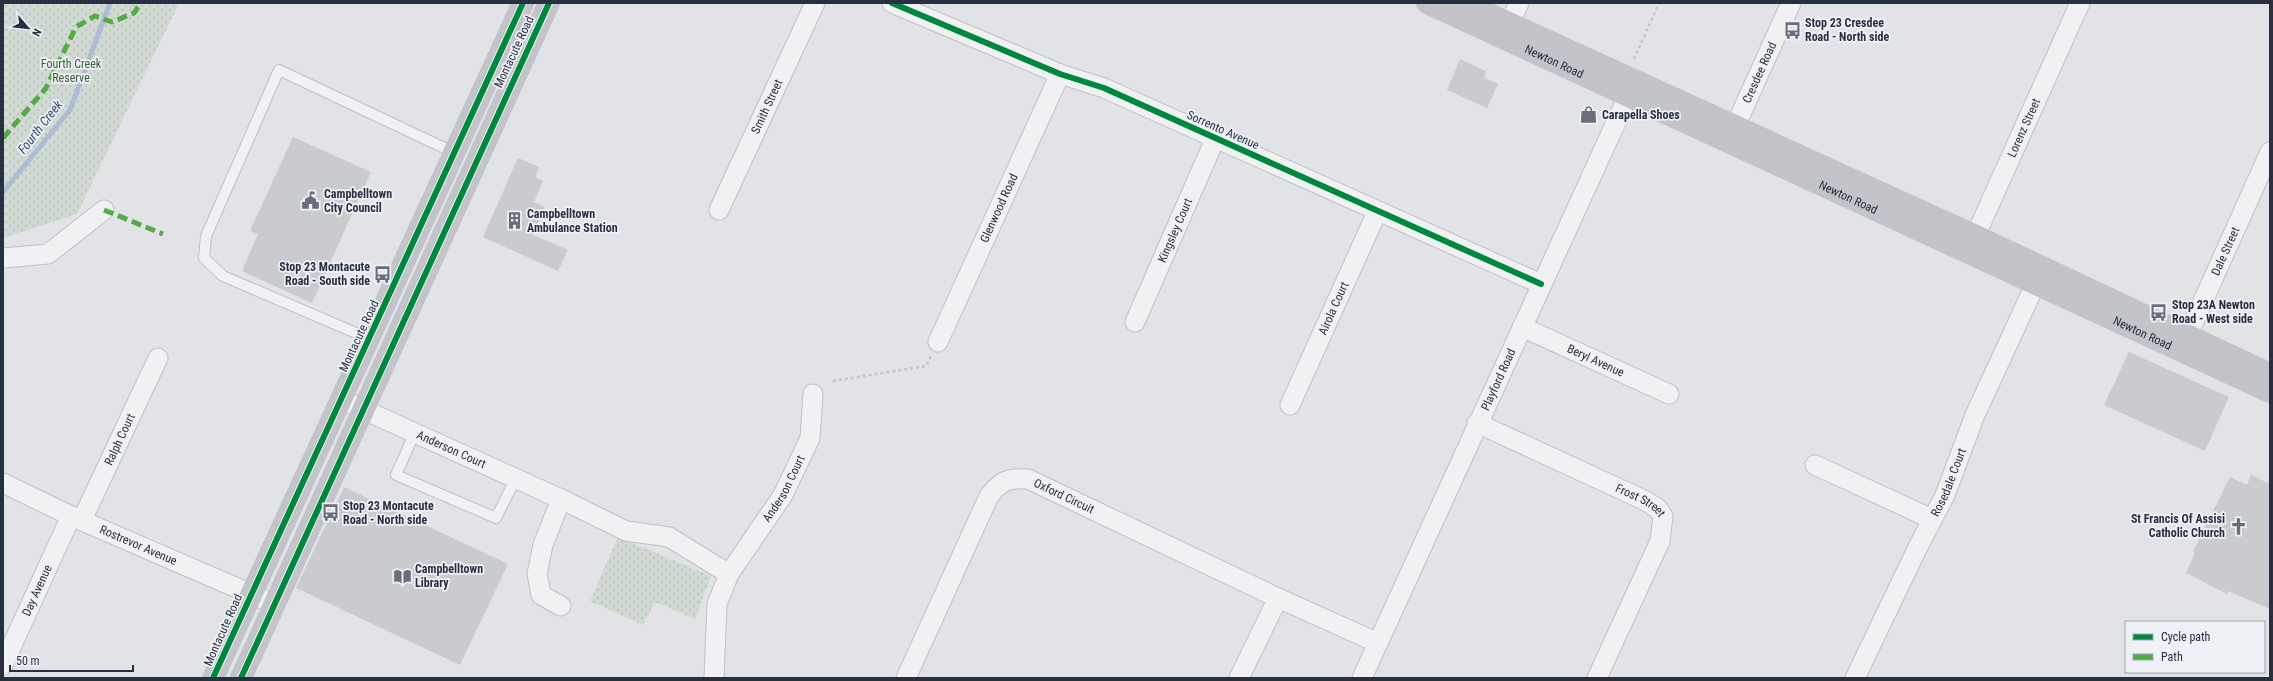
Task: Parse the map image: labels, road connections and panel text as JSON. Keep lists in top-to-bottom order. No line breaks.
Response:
{"streets":{"main road":["Montacute Road","Newton Road"],"street":["Cresdee Road","Smith Street","Lorenz Street","Sorrento Avenue","Glenwood Road","Kingsley Court","Dale Street","Airola Court","Beryl Avenue","Playford Road","Ralph Court","Anderson Court","Rosedale Court","Oxford Circuit","Frost Street","Rostrevor Avenue","Day Avenue"]},"crossings":[["Montacute Road","Anderson Court"],["Montacute Road","Rostrevor Avenue"],["Newton Road","Cresdee Road"],["Newton Road","Lorenz Street"],["Newton Road","Dale Street"],["Newton Road","Playford Road"],["Newton Road","Rosedale Court"],["Sorrento Avenue","Glenwood Road"],["Sorrento Avenue","Kingsley Court"],["Sorrento Avenue","Airola Court"],["Sorrento Avenue","Playford Road"],["Beryl Avenue","Playford Road"],["Playford Road","Oxford Circuit"],["Playford Road","Frost Street"],["Ralph Court","Rostrevor Avenue"],["Ralph Court","Day Avenue"],["Rostrevor Avenue","Day Avenue"]],"water":["Fourth Creek"],"parks":["Fourth Creek Reserve"],"places":{"bus stop":["Stop 23 Cresdee Road - North side","Stop 23 Montacute Road - South side","Stop 23A Newton Road - West side","Stop 23 Montacute Road - North side"],"shop":["Carapella Shoes"],"public building":["Campbelltown City Council"],"building":["Campbelltown Ambulance Station"],"church":["St Francis Of Assisi Catholic Church"],"library":["Campbelltown Library"]},"legend":["Cycle path","Path"],"scale_bar":"50 m","north":"bottom right"}
